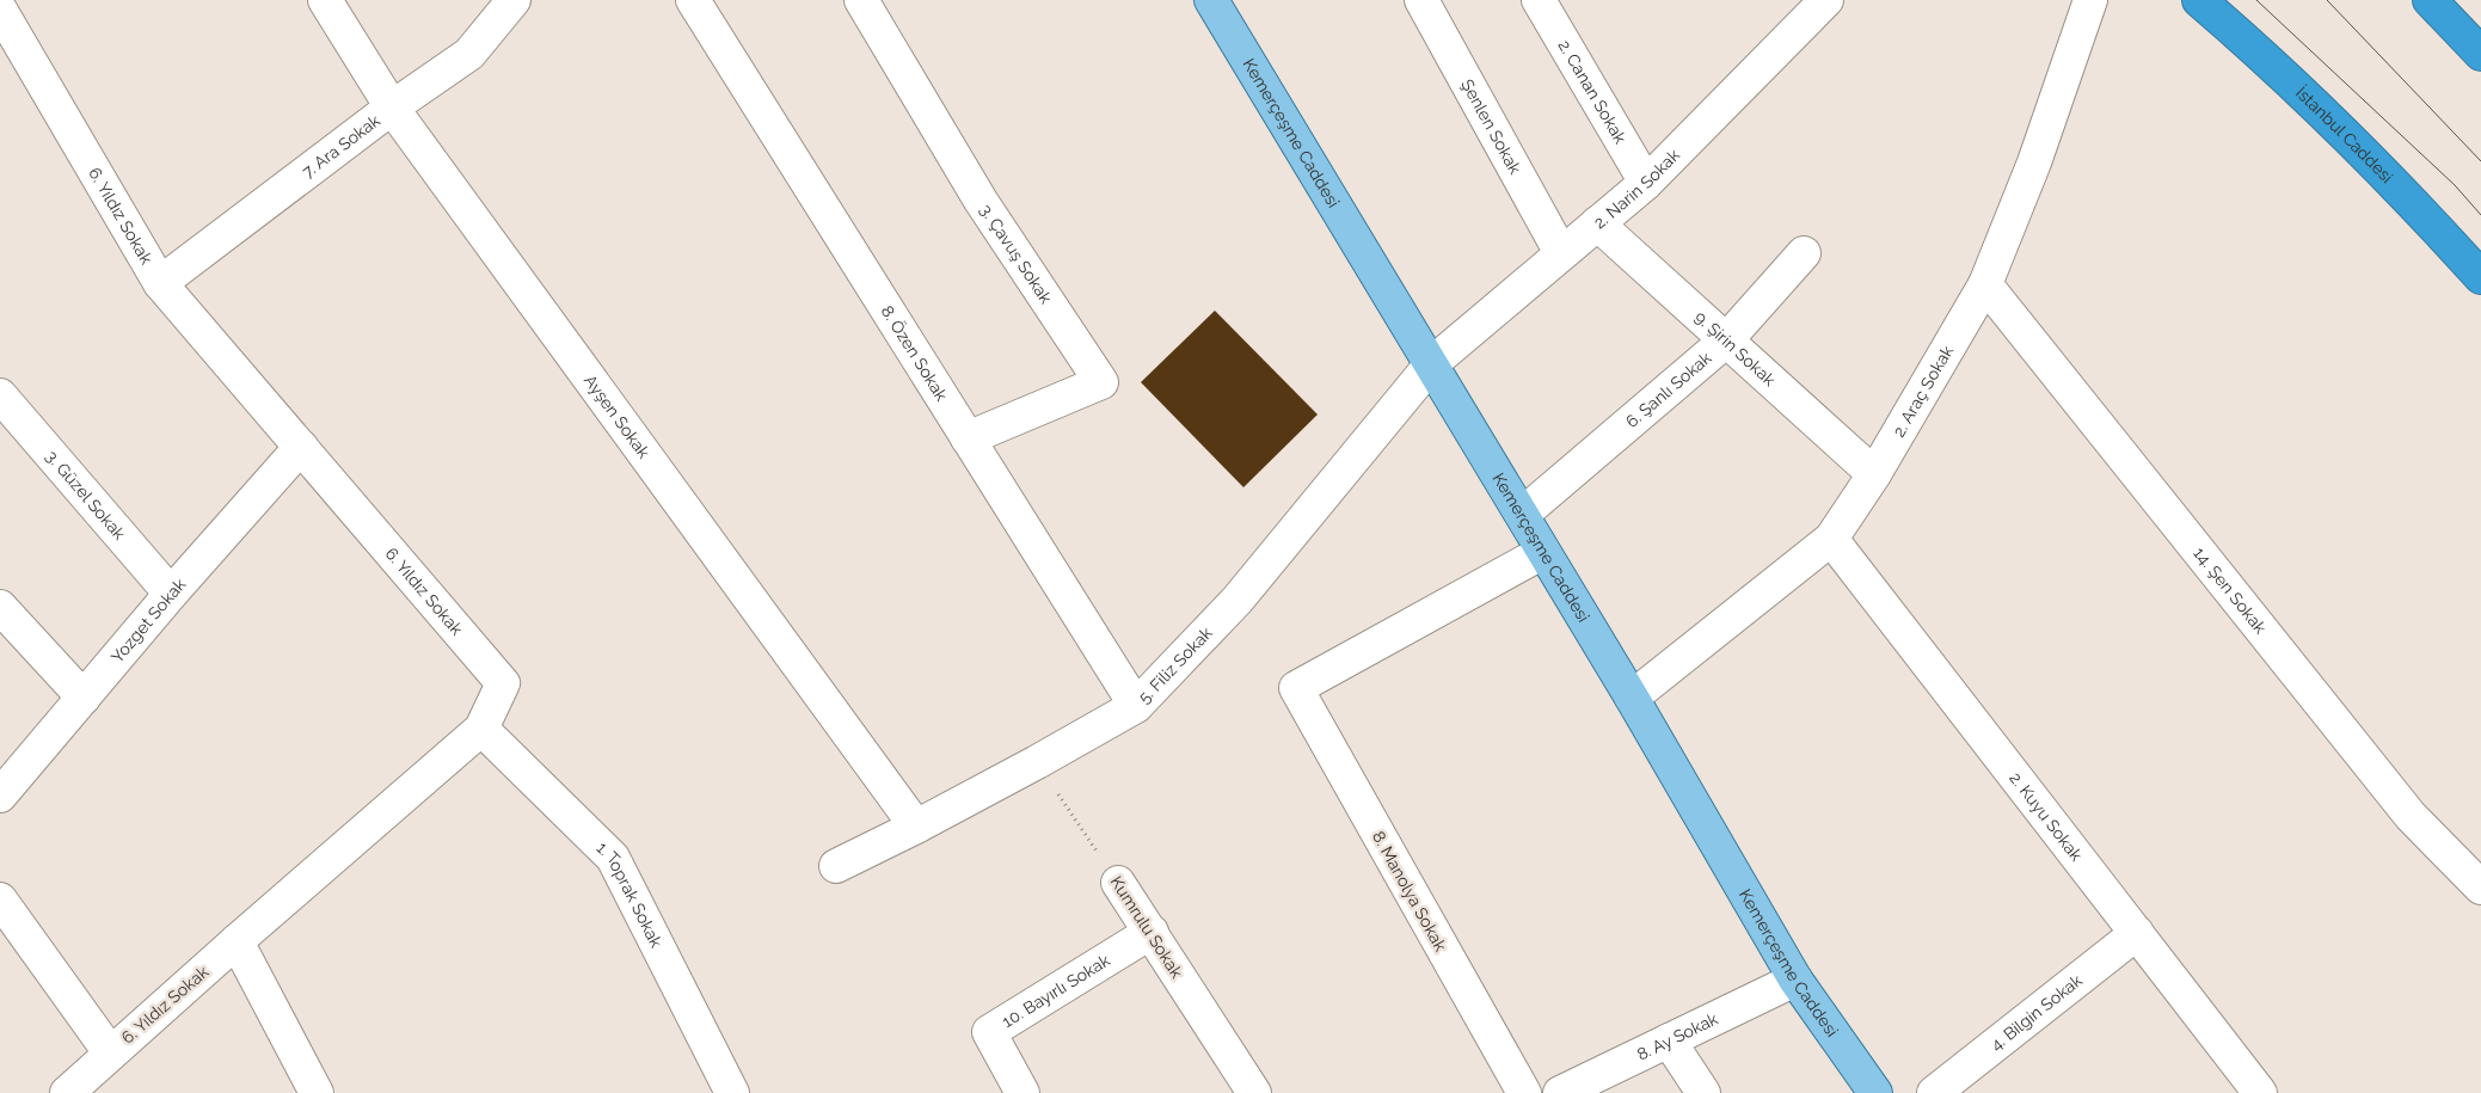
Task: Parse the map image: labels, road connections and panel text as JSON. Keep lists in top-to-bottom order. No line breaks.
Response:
{"streets":{"highway":["İstanbul Caddesi"],"main road":["Kemerçeşme Caddesi"],"street":["2. Canan Sokak","Şenlen Sokak","7. Ara Sokak","2. Narin Sokak","6. Yıldız Sokak","3. Çavuş Sokak","9. Şirin Sokak","8. Özen Sokak","6. Şanlı Sokak","2. Araç Sokak","Ayşen Sokak","3. Güzel Sokak","14. Şen Sokak","Yozget Sokak","5. Filiz Sokak","2. Kuyu Sokak","8. Manolya Sokak","1. Toprak Sokak","Kumrulu Sokak","10. Bayırlı Sokak","4. Bilgin Sokak","8. Ay Sokak"]},"crossings":[["2. Canan Sokak","2. Narin Sokak"],["Şenlen Sokak","2. Narin Sokak"],["Kemerçeşme Caddesi","2. Narin Sokak"],["Kemerçeşme Caddesi","6. Şanlı Sokak"],["Kemerçeşme Caddesi","2. Araç Sokak"],["Kemerçeşme Caddesi","5. Filiz Sokak"],["Kemerçeşme Caddesi","8. Manolya Sokak"],["Kemerçeşme Caddesi","8. Ay Sokak"],["7. Ara Sokak","6. Yıldız Sokak"],["7. Ara Sokak","Ayşen Sokak"],["2. Narin Sokak","9. Şirin Sokak"],["2. Narin Sokak","5. Filiz Sokak"],["6. Yıldız Sokak","Yozget Sokak"],["6. Yıldız Sokak","1. Toprak Sokak"],["3. Çavuş Sokak","8. Özen Sokak"],["9. Şirin Sokak","6. Şanlı Sokak"],["9. Şirin Sokak","2. Araç Sokak"],["8. Özen Sokak","5. Filiz Sokak"],["2. Araç Sokak","14. Şen Sokak"],["2. Araç Sokak","2. Kuyu Sokak"],["Ayşen Sokak","5. Filiz Sokak"],["3. Güzel Sokak","Yozget Sokak"],["5. Filiz Sokak","Kumrulu Sokak"],["2. Kuyu Sokak","4. Bilgin Sokak"],["Kumrulu Sokak","10. Bayırlı Sokak"]]}
